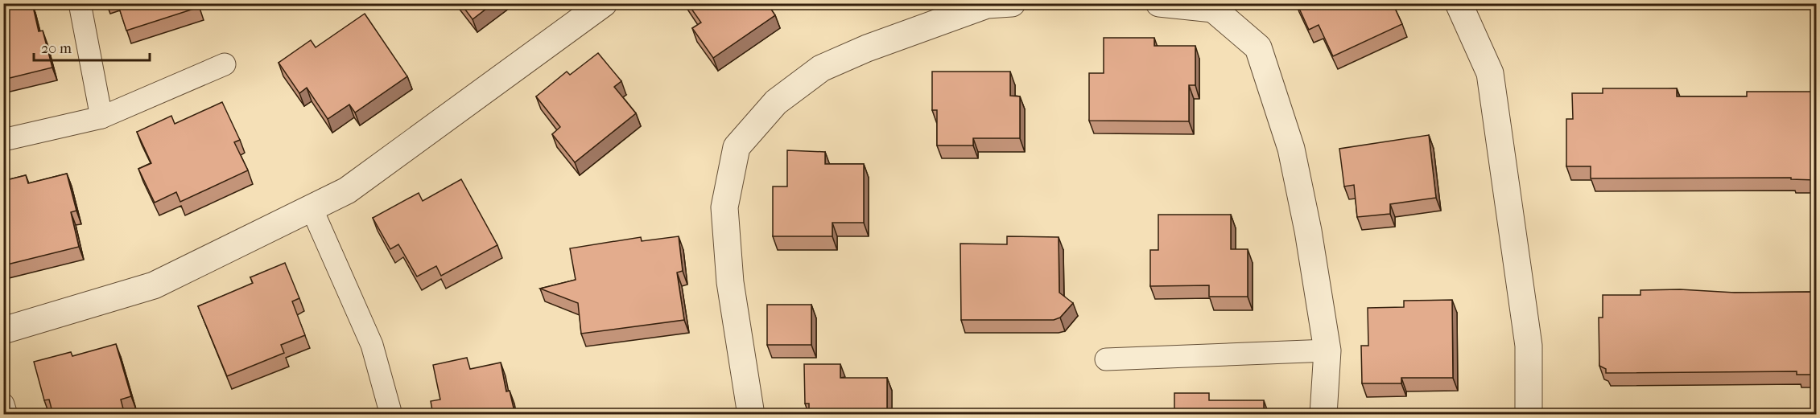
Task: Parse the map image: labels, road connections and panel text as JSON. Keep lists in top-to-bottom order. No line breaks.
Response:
{"scale_bar":"20 m"}
